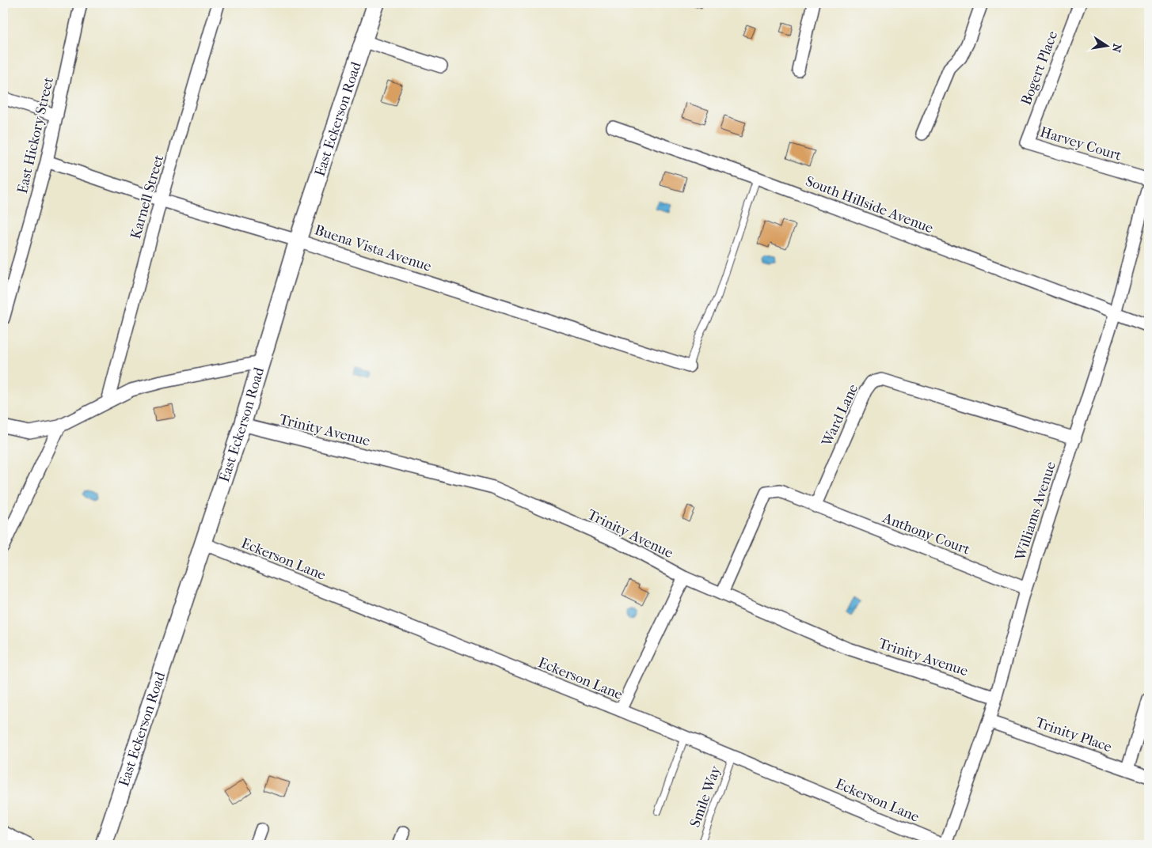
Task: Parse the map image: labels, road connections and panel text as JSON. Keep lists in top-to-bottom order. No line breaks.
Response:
{"streets":{"street":["Bogert Place","East Eckerson Road","East Hickory Street","Harvey Court","Karnell Street","South Hillside Avenue","Buena Vista Avenue","Ward Lane","Trinity Avenue","Williams Avenue","Anthony Court","Eckerson Lane","Trinity Place"],"lane":["Smile Way"]},"crossings":[["Bogert Place","Harvey Court"],["East Eckerson Road","Buena Vista Avenue"],["East Eckerson Road","Trinity Avenue"],["East Eckerson Road","Eckerson Lane"],["East Hickory Street","Buena Vista Avenue"],["Karnell Street","Buena Vista Avenue"],["South Hillside Avenue","Williams Avenue"],["Ward Lane","Williams Avenue"],["Ward Lane","Anthony Court"],["Trinity Avenue","Williams Avenue"],["Williams Avenue","Anthony Court"],["Williams Avenue","Eckerson Lane"],["Williams Avenue","Trinity Place"],["Eckerson Lane","Smile Way"]],"north":"right"}
